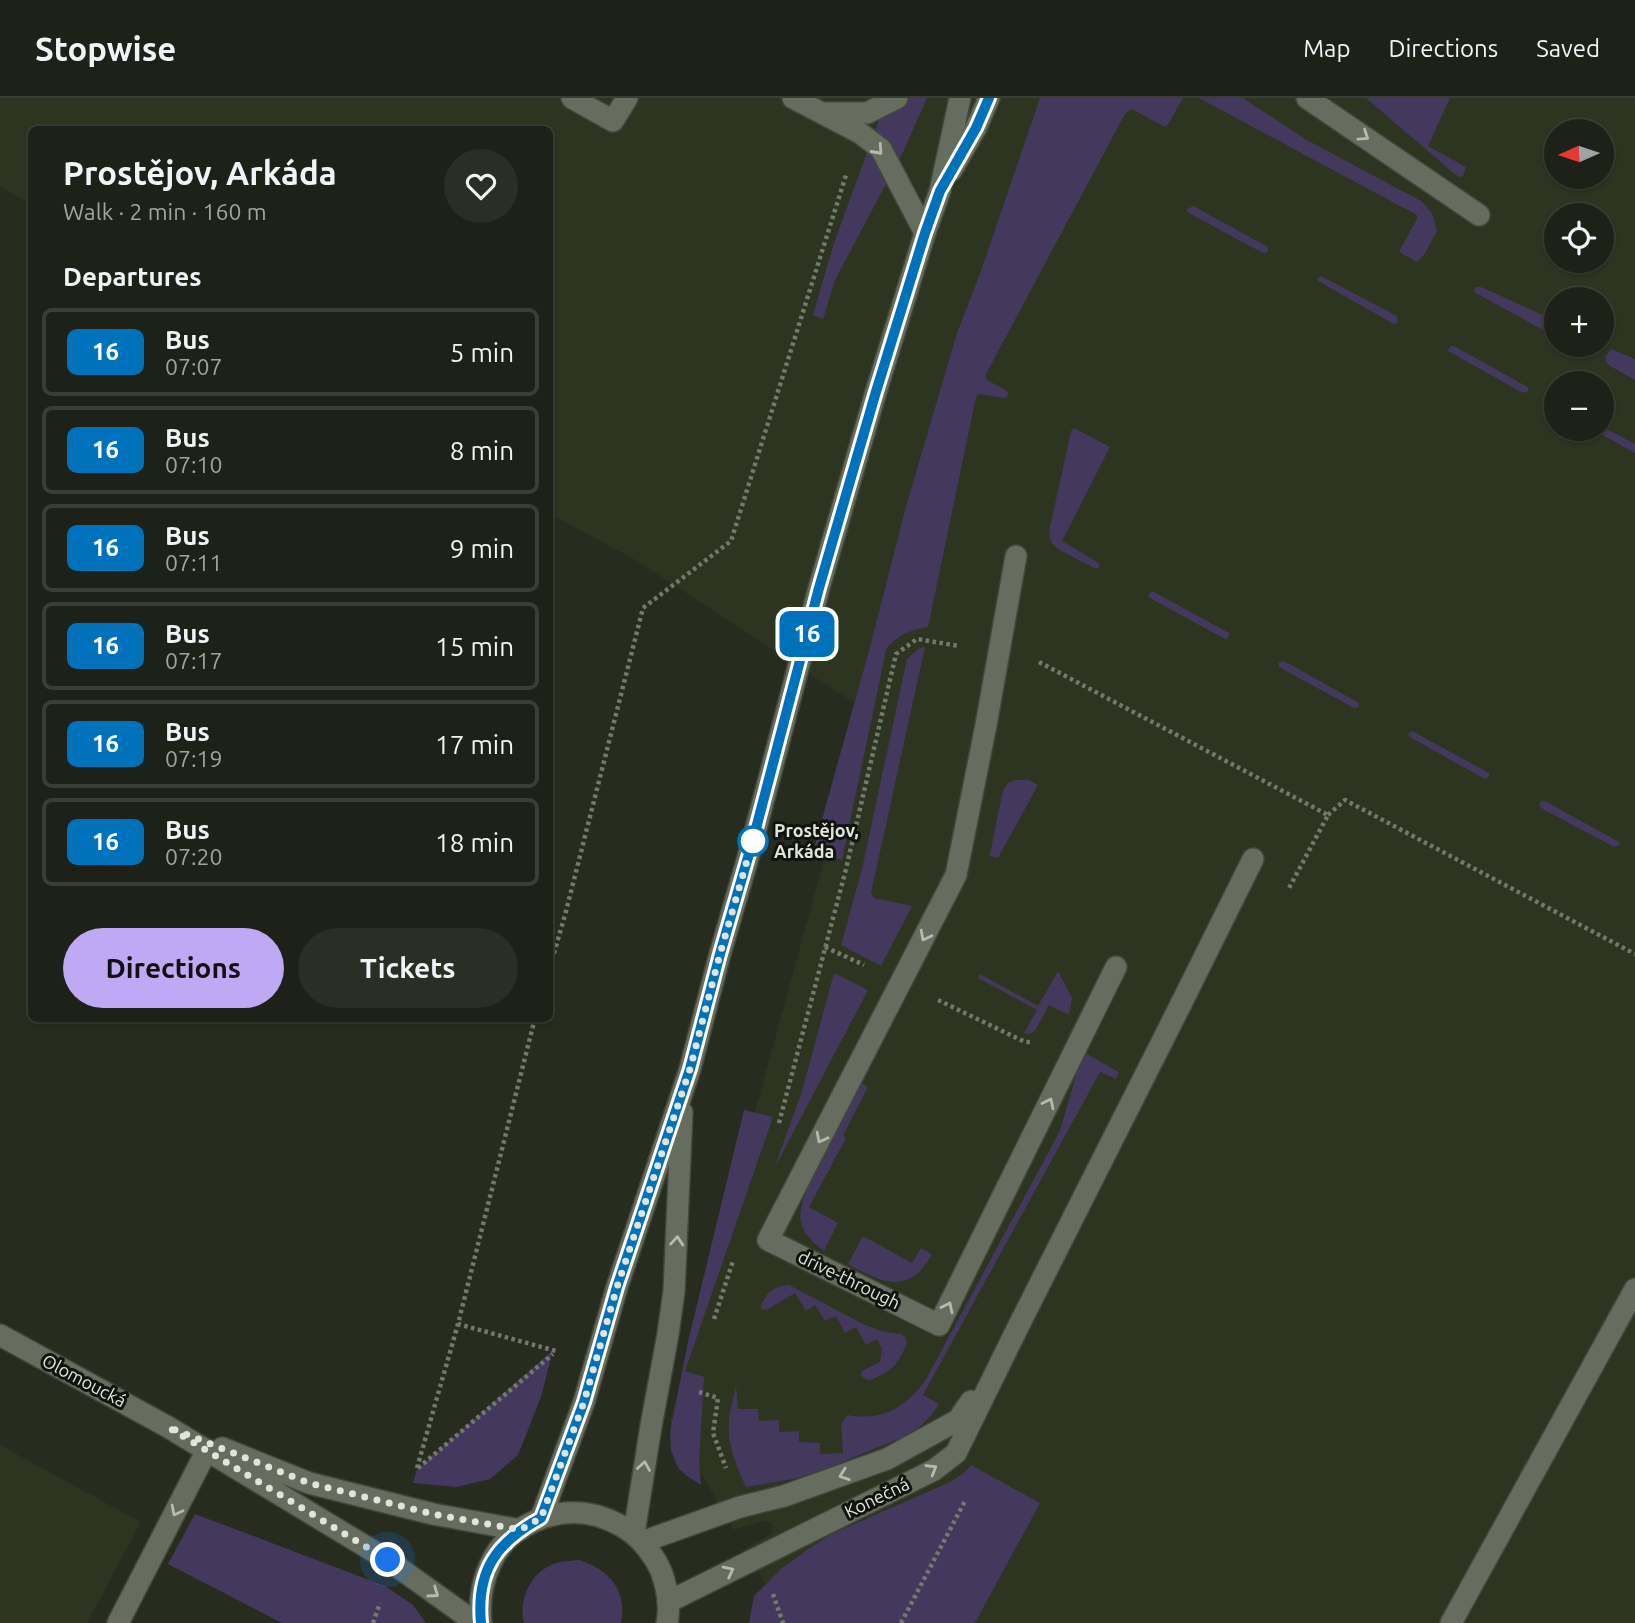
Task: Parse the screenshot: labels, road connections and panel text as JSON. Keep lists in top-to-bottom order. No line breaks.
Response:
{"streets":{"main road":["drive-through","Olomoucká","Konečná"]},"crossings":[["Olomoucká","Konečná"]],"places":["Prostějov, Arkáda"],"lines":["bus line 16"],"north":"left","page":{"header":"Stopwise","nav":["Map","Directions","Saved"],"on_map":"16","map_buttons":["+","−"],"heading":[["Prostějov, Arkáda","Walk · 2 min · 160 m"],"Departures"],"list":[{"mark":"16","name":"Bus","note":"07:07","value":"5 min"},{"mark":"16","name":"Bus","note":"07:10","value":"8 min"},{"mark":"16","name":"Bus","note":"07:11","value":"9 min"},{"mark":"16","name":"Bus","note":"07:17","value":"15 min"},{"mark":"16","name":"Bus","note":"07:19","value":"17 min"},{"mark":"16","name":"Bus","note":"07:20","value":"18 min"}],"buttons":["Directions","Tickets"]}}
